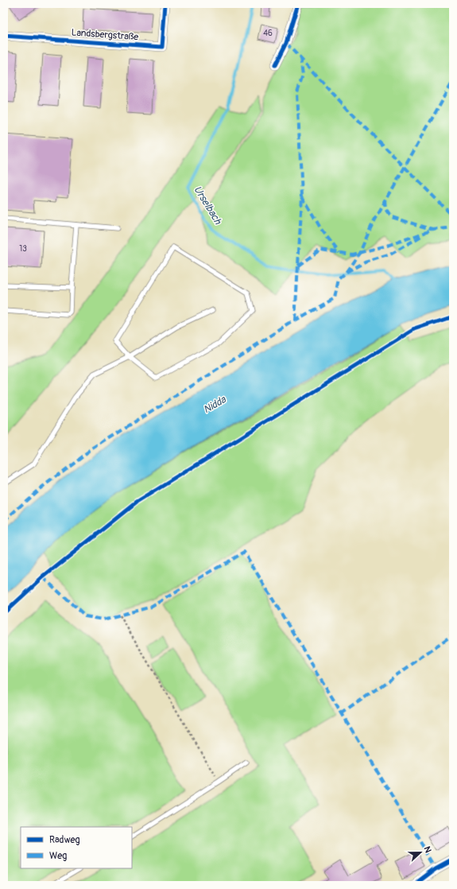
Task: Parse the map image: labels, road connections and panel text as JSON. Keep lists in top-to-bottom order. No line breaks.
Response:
{"streets":{"street":["Landsbergstraße"]},"water":["Urselbach","Nidda"],"house_numbers":["46","13"],"legend":["Radweg","Weg"],"north":"right"}
